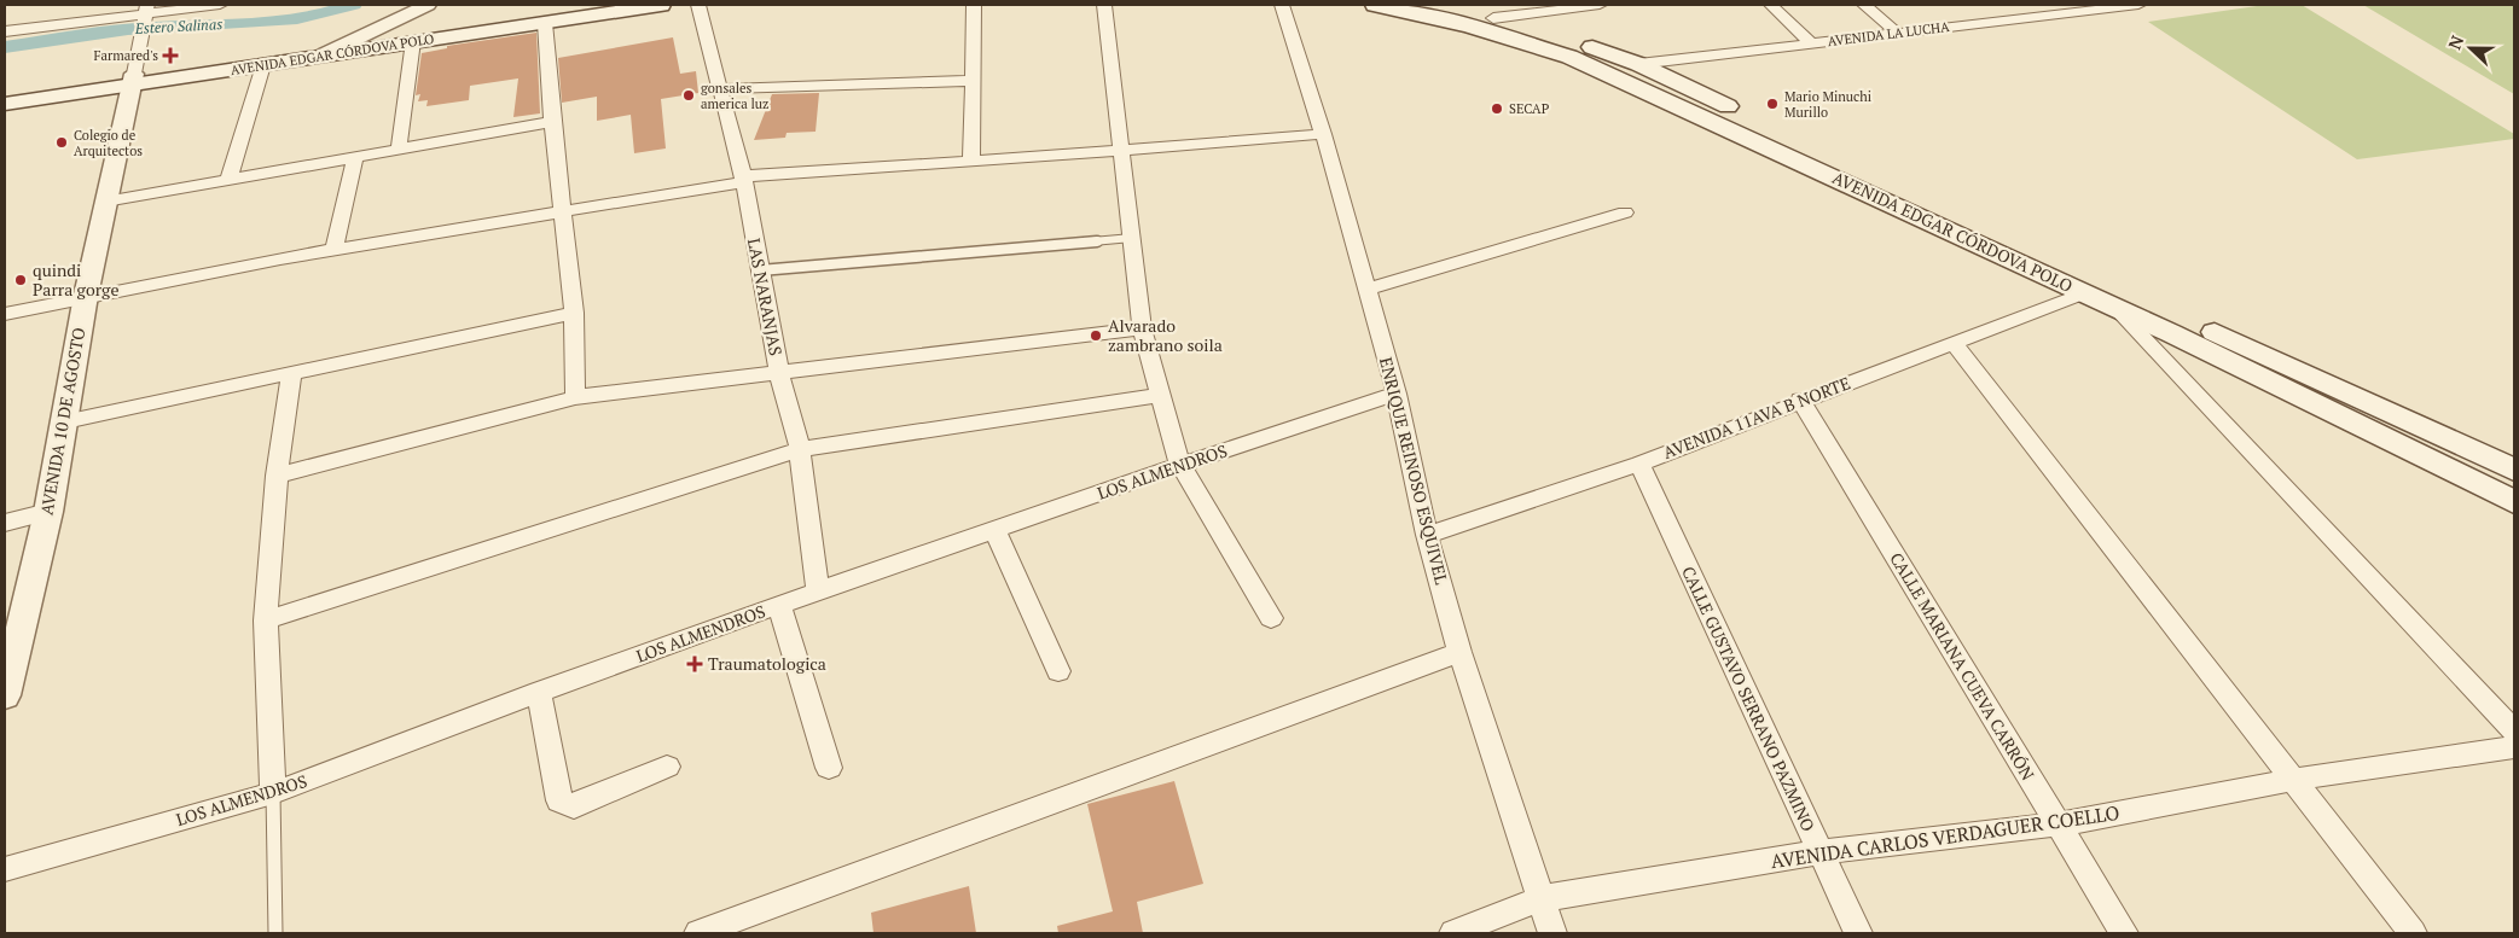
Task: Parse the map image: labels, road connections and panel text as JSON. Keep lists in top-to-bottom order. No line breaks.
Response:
{"streets":{"main road":["AVENIDA EDGAR CÓRDOVA POLO"],"street":["AVENIDA LA LUCHA","LAS NARANJAS","AVENIDA 11AVA B NORTE","AVENIDA 10 DE AGOSTO","ENRIQUE REINOSO ESQUIVEL","LOS ALMENDROS","CALLE MARIANA CUEVA CARRÓN","CALLE GUSTAVO SERRANO PAZMINO","AVENIDA CARLOS VERDAGUER COELLO"]},"crossings":[["AVENIDA LA LUCHA","AVENIDA EDGAR CÓRDOVA POLO"],["AVENIDA EDGAR CÓRDOVA POLO","AVENIDA 11AVA B NORTE"],["AVENIDA EDGAR CÓRDOVA POLO","AVENIDA 10 DE AGOSTO"],["LAS NARANJAS","LOS ALMENDROS"],["AVENIDA 11AVA B NORTE","ENRIQUE REINOSO ESQUIVEL"],["AVENIDA 11AVA B NORTE","CALLE MARIANA CUEVA CARRÓN"],["AVENIDA 11AVA B NORTE","CALLE GUSTAVO SERRANO PAZMINO"],["ENRIQUE REINOSO ESQUIVEL","LOS ALMENDROS"],["ENRIQUE REINOSO ESQUIVEL","AVENIDA CARLOS VERDAGUER COELLO"],["CALLE MARIANA CUEVA CARRÓN","AVENIDA CARLOS VERDAGUER COELLO"],["CALLE GUSTAVO SERRANO PAZMINO","AVENIDA CARLOS VERDAGUER COELLO"]],"water":["Estero Salinas"],"places":{"health":["Farmared's","Traumatologica"],"other":["gonsales america luz","Mario Minuchi Murillo","SECAP","Colegio de Arquitectos","quindi Parra gorge","Alvarado zambrano soila"]},"north":"left"}
